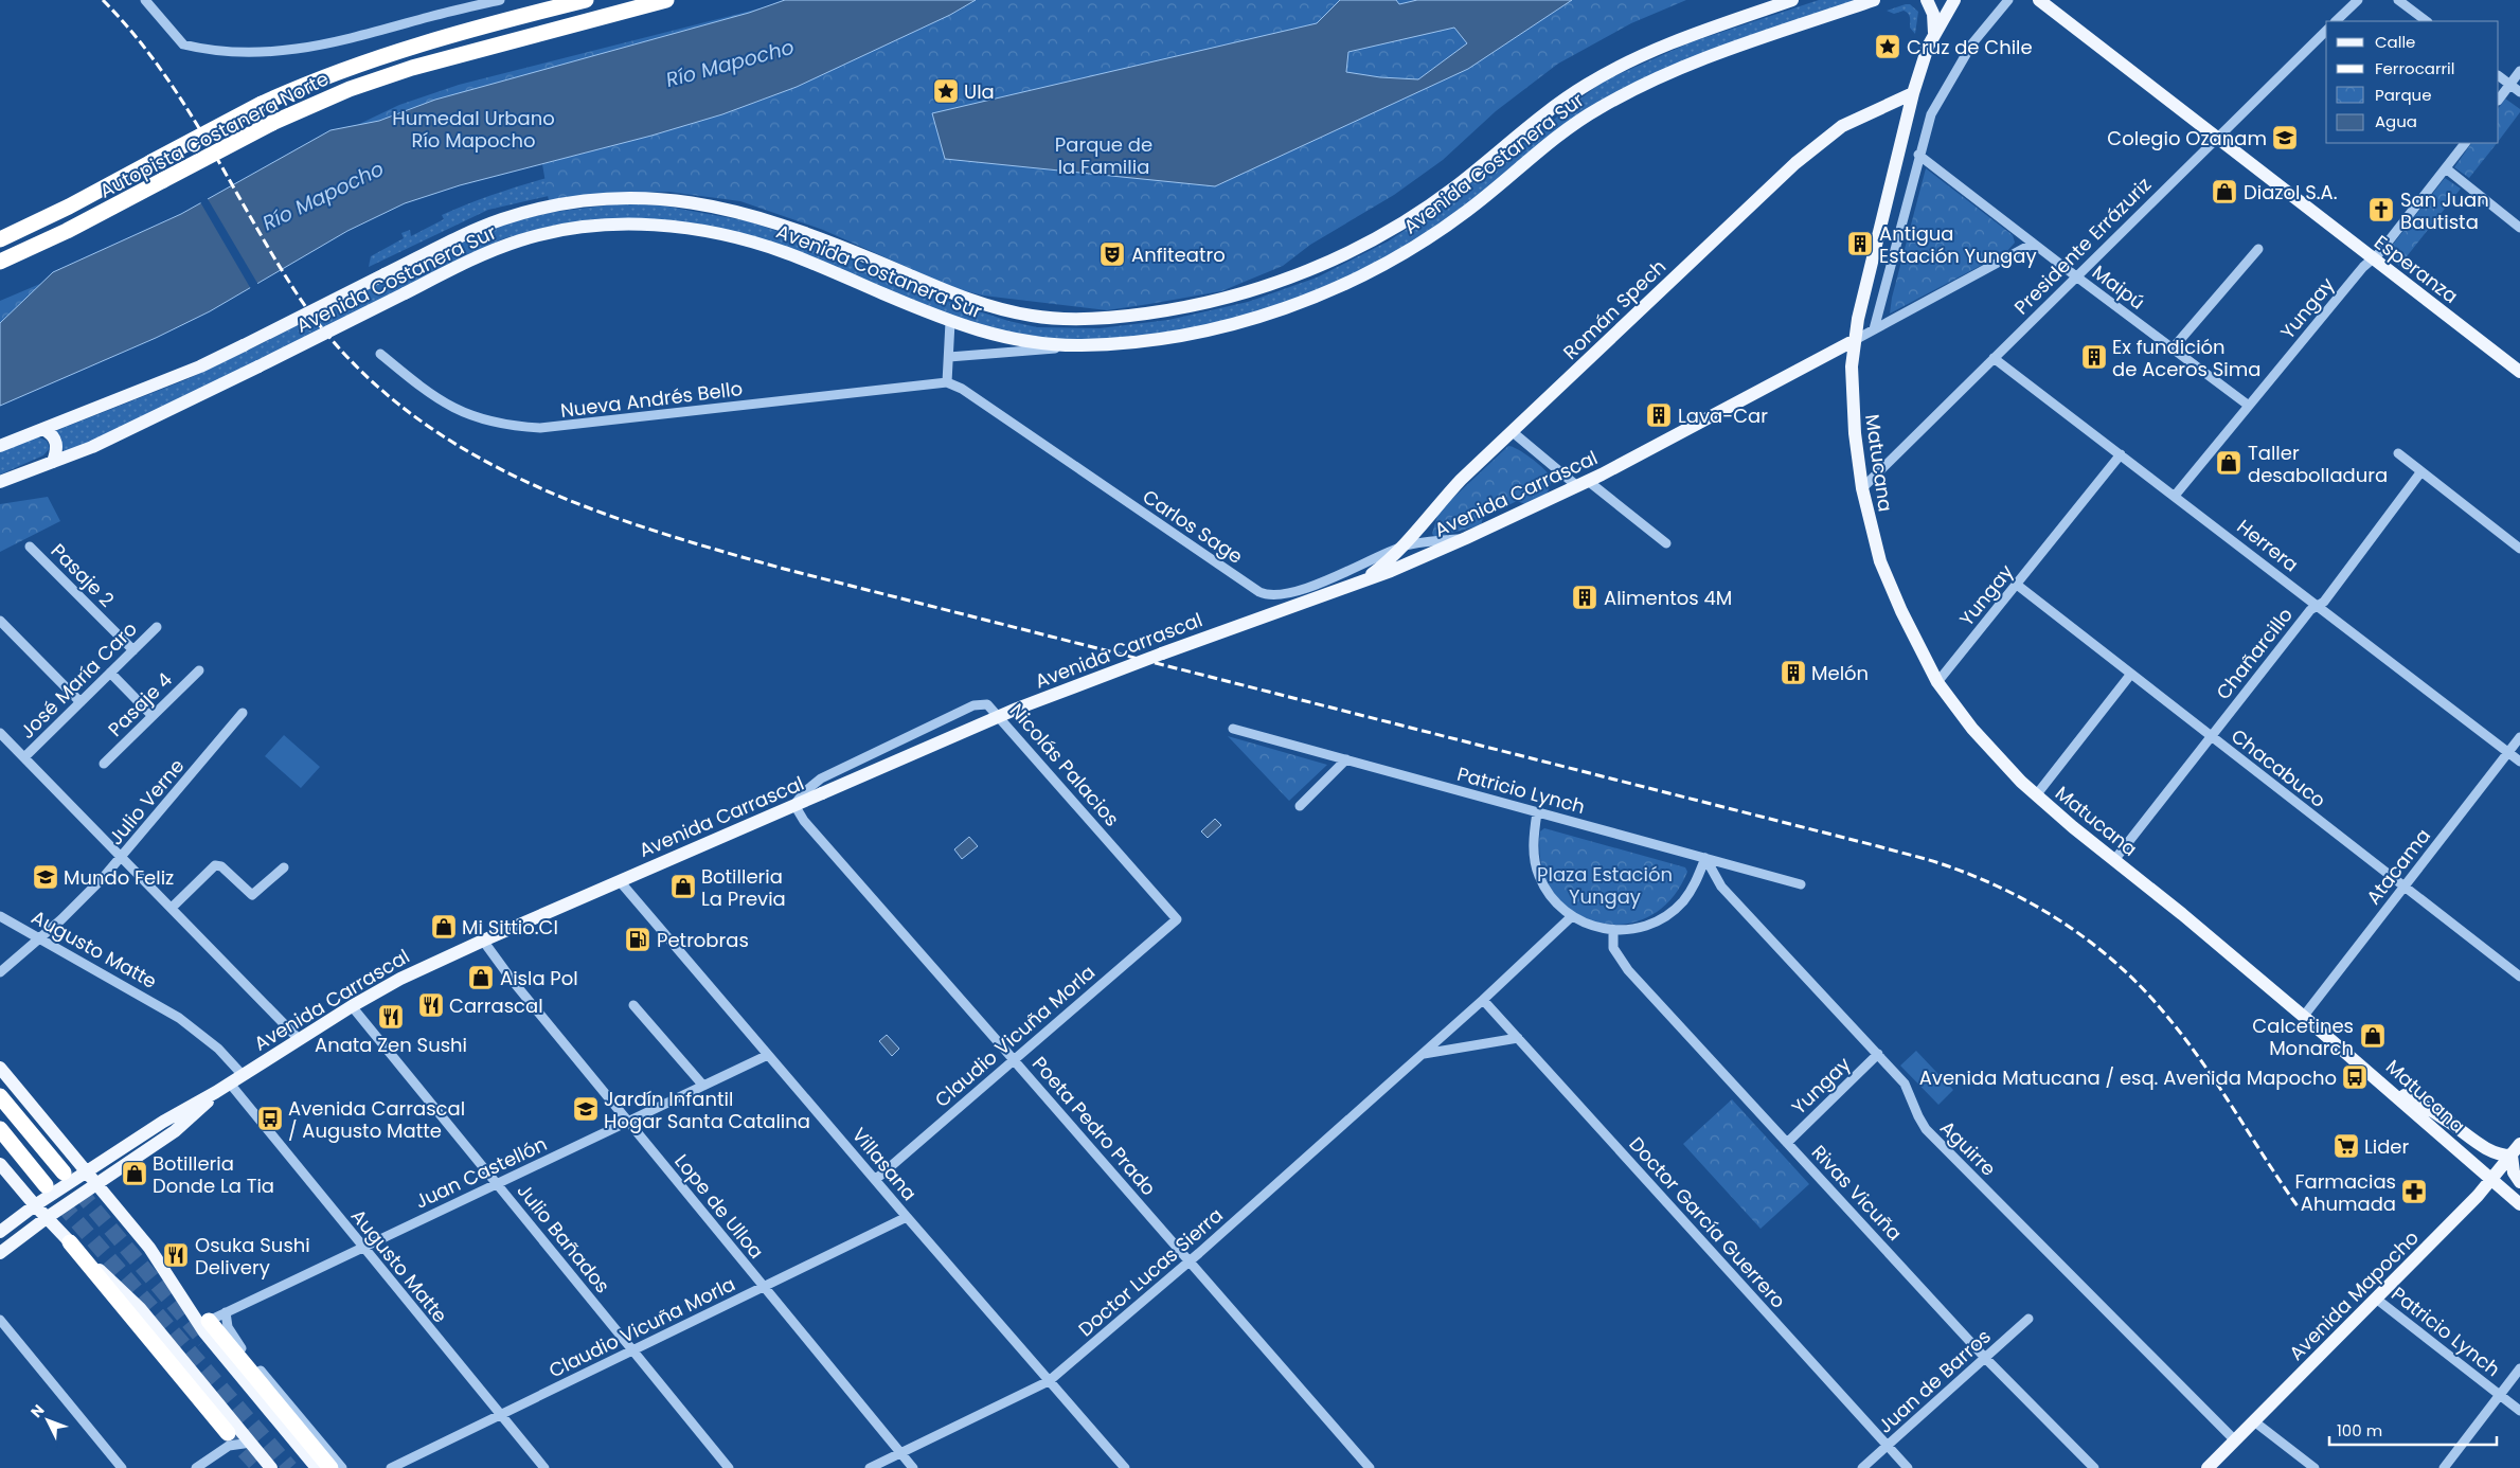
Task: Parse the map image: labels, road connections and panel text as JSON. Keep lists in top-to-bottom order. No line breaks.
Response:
{"streets":{"highway":["Autopista Costanera Norte"],"main road":["Avenida Costanera Sur","Esperanza","Román Spech","Matucana","Avenida Carrascal","Avenida Mapocho"],"street":["Presidente Errázuriz","Maipú","Yungay","Nueva Andrés Bello","Carlos Sage","Herrera","Pasaje 2","Chañarcillo","José María Caro","Pasaje 4","Nicolás Palacios","Chacabuco","Patricio Lynch","Julio Verne","Atacama","Augusto Matte","Claudio Vicuña Morla","Poeta Pedro Prado","Aguirre","Villasana","Juan Castellón","Rivas Vicuña","Lope de Ulloa","Doctor García Guerrero","Julio Bañados","Doctor Lucas Sierra","Juan de Barros"]},"crossings":[["Presidente Errázuriz","Esperanza"],["Presidente Errázuriz","Maipú"],["Presidente Errázuriz","Matucana"],["Presidente Errázuriz","Herrera"],["Esperanza","Yungay"],["Maipú","Yungay"],["Maipú","Avenida Carrascal"],["Yungay","Matucana"],["Yungay","Herrera"],["Yungay","Chacabuco"],["Yungay","Aguirre"],["Yungay","Rivas Vicuña"],["Román Spech","Matucana"],["Román Spech","Avenida Carrascal"],["Román Spech","Carlos Sage"],["Nueva Andrés Bello","Carlos Sage"],["Matucana","Avenida Carrascal"],["Matucana","Chañarcillo"],["Matucana","Atacama"],["Matucana","Avenida Mapocho"],["Avenida Carrascal","Carlos Sage"],["Avenida Carrascal","Nicolás Palacios"],["Avenida Carrascal","Augusto Matte"],["Avenida Carrascal","Poeta Pedro Prado"],["Avenida Carrascal","Villasana"],["Avenida Carrascal","Lope de Ulloa"],["Avenida Carrascal","Julio Bañados"],["Herrera","Chañarcillo"],["Herrera","Atacama"],["Pasaje 2","José María Caro"],["Chañarcillo","Chacabuco"],["Nicolás Palacios","Claudio Vicuña Morla"],["Nicolás Palacios","Poeta Pedro Prado"],["Chacabuco","Atacama"],["Patricio Lynch","Aguirre"],["Patricio Lynch","Avenida Mapocho"],["Julio Verne","Augusto Matte"],["Augusto Matte","Claudio Vicuña Morla"],["Augusto Matte","Juan Castellón"],["Claudio Vicuña Morla","Poeta Pedro Prado"],["Claudio Vicuña Morla","Villasana"],["Claudio Vicuña Morla","Lope de Ulloa"],["Claudio Vicuña Morla","Julio Bañados"],["Poeta Pedro Prado","Doctor Lucas Sierra"],["Aguirre","Avenida Mapocho"],["Villasana","Juan Castellón"],["Villasana","Doctor Lucas Sierra"],["Juan Castellón","Lope de Ulloa"],["Juan Castellón","Julio Bañados"],["Rivas Vicuña","Juan de Barros"],["Lope de Ulloa","Doctor Lucas Sierra"],["Doctor García Guerrero","Doctor Lucas Sierra"],["Doctor García Guerrero","Juan de Barros"]],"water":["Río Mapocho"],"parks":["Humedal Urbano Río Mapocho","Parque de la Familia","Plaza Estación Yungay"],"places":{"place":["Cruz de Chile","Ula"],"school or university":["Colegio Ozanam","Mundo Feliz","Jardín Infantil Hogar Santa Catalina"],"shop":["Diazol S.A.","Taller desabolladura","Botilleria La Previa","Mi Sittio.Cl","Aisla Pol","Calcetines Monarch","Botilleria Donde La Tia"],"church":["San Juan Bautista"],"building":["Antigua Estación Yungay","Ex fundición de Aceros Sima","Lava-Car","Alimentos 4M","Melón"],"theatre":["Anfiteatro"],"fuel station":["Petrobras"],"restaurant":["Carrascal","Anata Zen Sushi","Osuka Sushi Delivery"],"bus stop":["Avenida Matucana / esq. Avenida Mapocho","Avenida Carrascal / Augusto Matte"],"supermarket":["Lider"],"pharmacy":["Farmacias Ahumada"]},"legend":["Calle","Ferrocarril","Parque","Agua"],"scale_bar":"100 m","north":"top left"}
